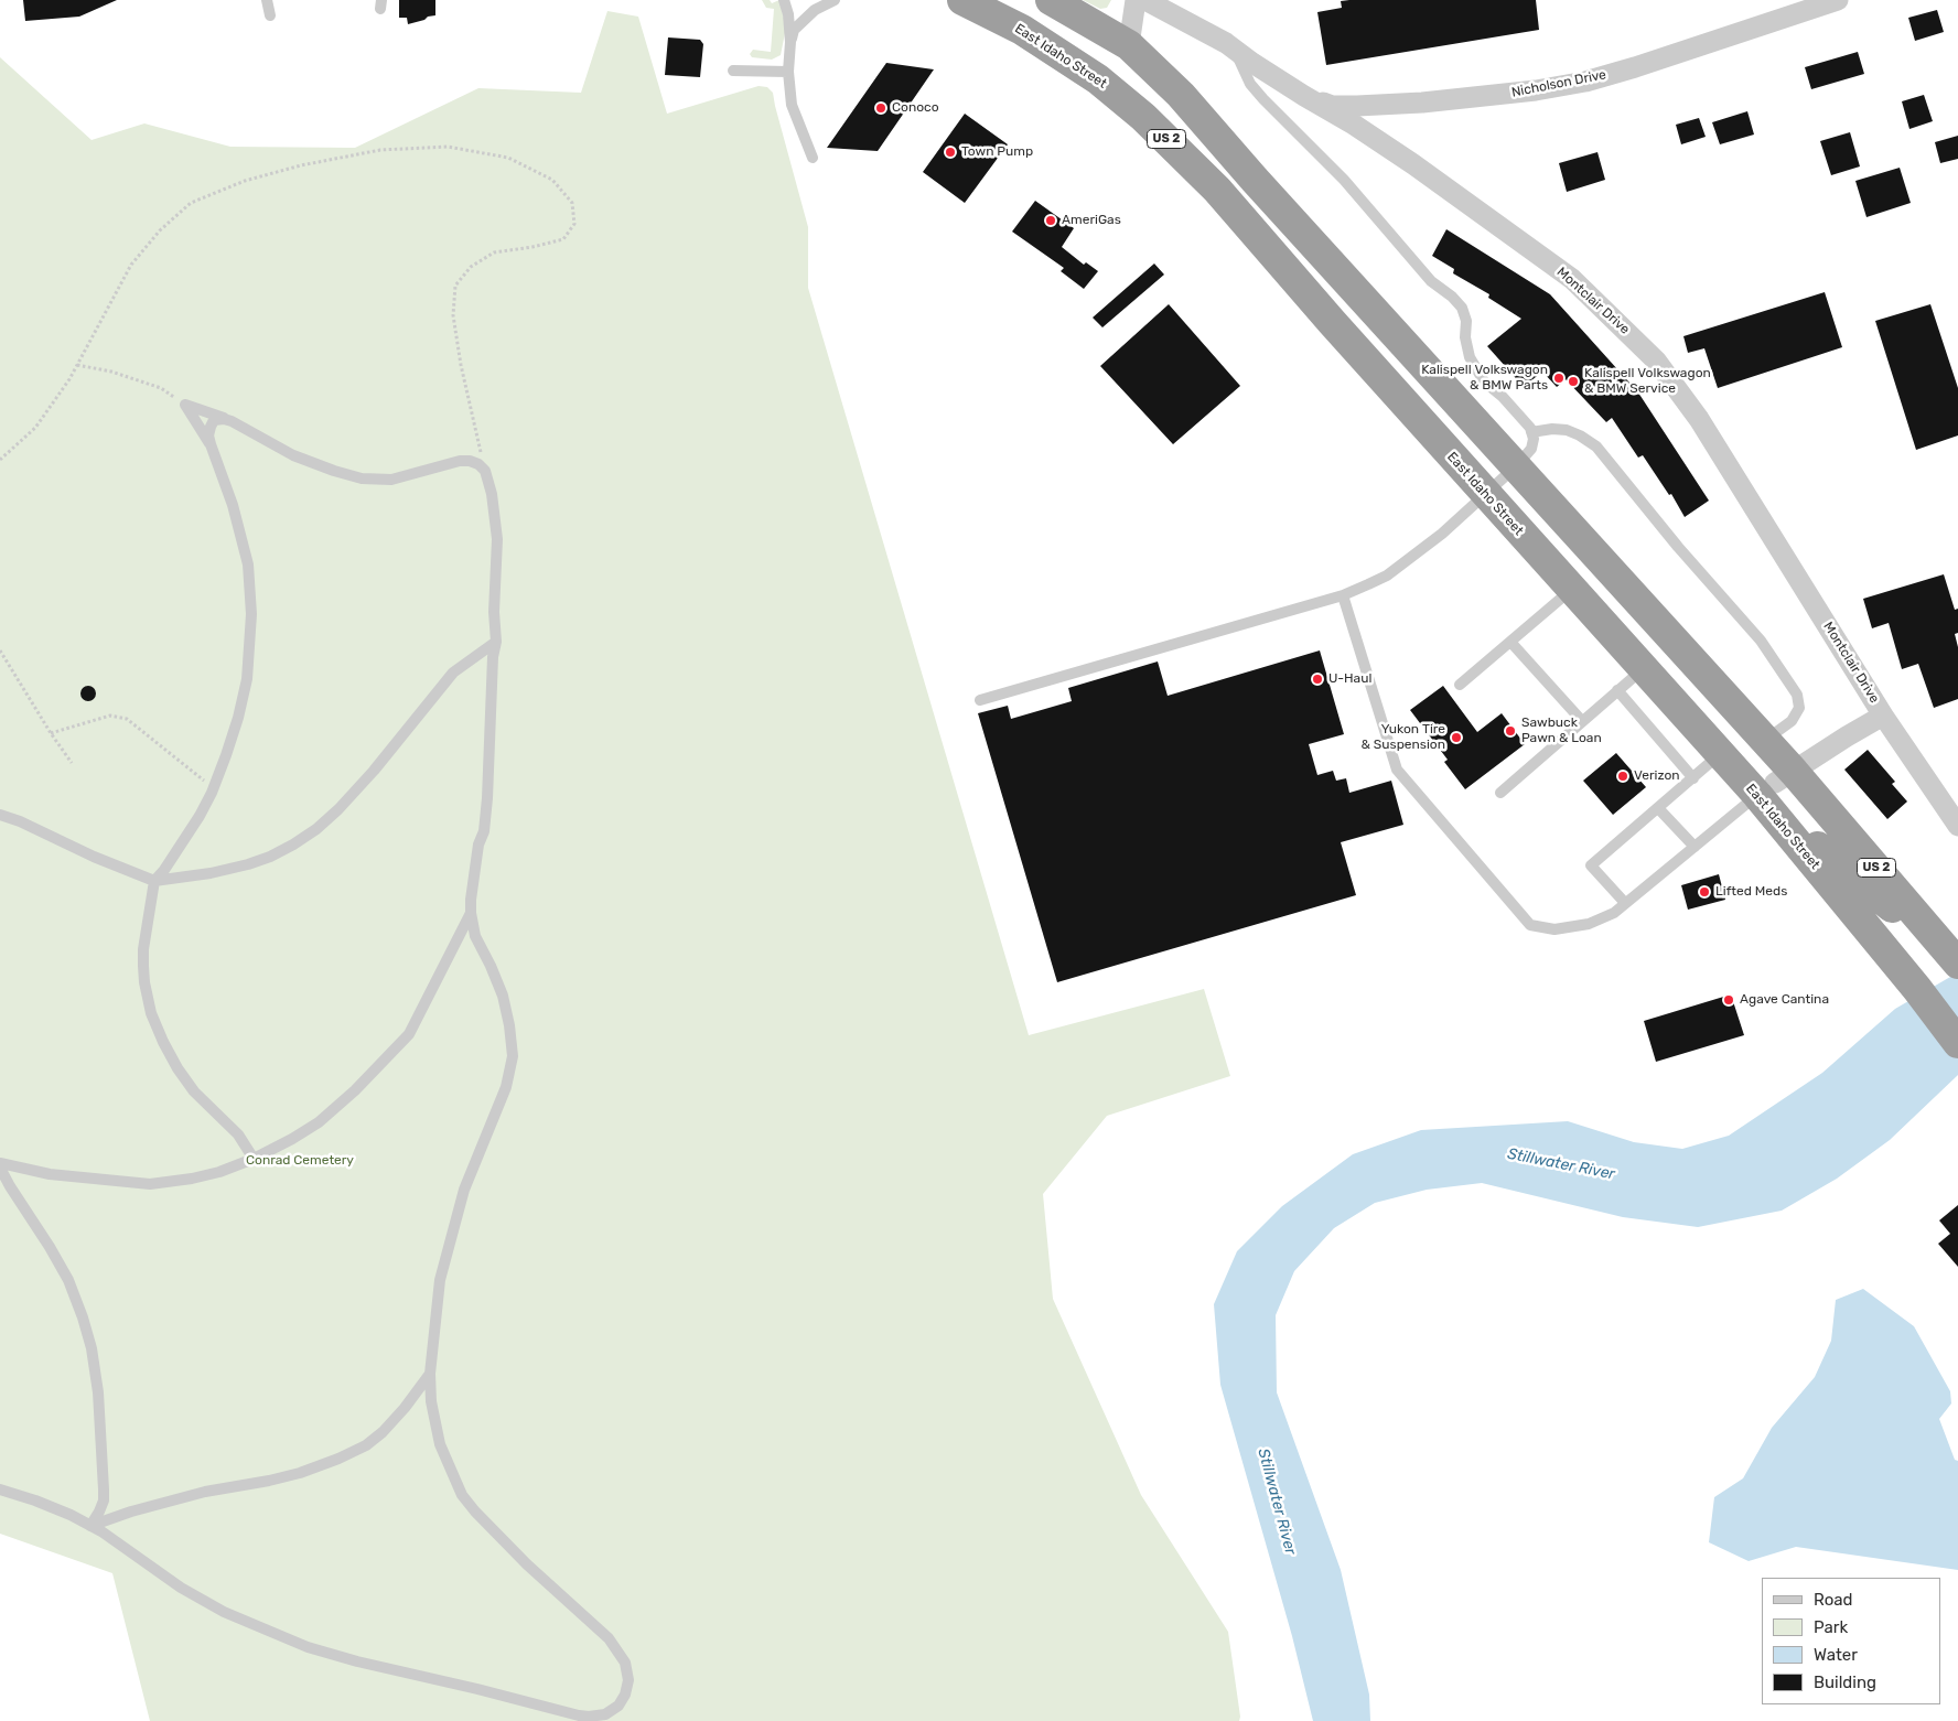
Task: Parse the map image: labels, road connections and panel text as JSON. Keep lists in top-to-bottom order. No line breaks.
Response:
{"streets":{"highway":["East Idaho Street","US 2"],"street":["Nicholson Drive","Montclair Drive"]},"crossings":[["East Idaho Street","Montclair Drive"],["Nicholson Drive","Montclair Drive"]],"water":["Stillwater River"],"parks":["Conrad Cemetery"],"places":["Conoco","Town Pump","AmeriGas","Kalispell Volkswagon & BMW Parts","Kalispell Volkswagon & BMW Service","U-Haul","Sawbuck Pawn & Loan","Yukon Tire & Suspension","Verizon","Lifted Meds","Agave Cantina"],"legend":["Road","Park","Water","Building"]}
